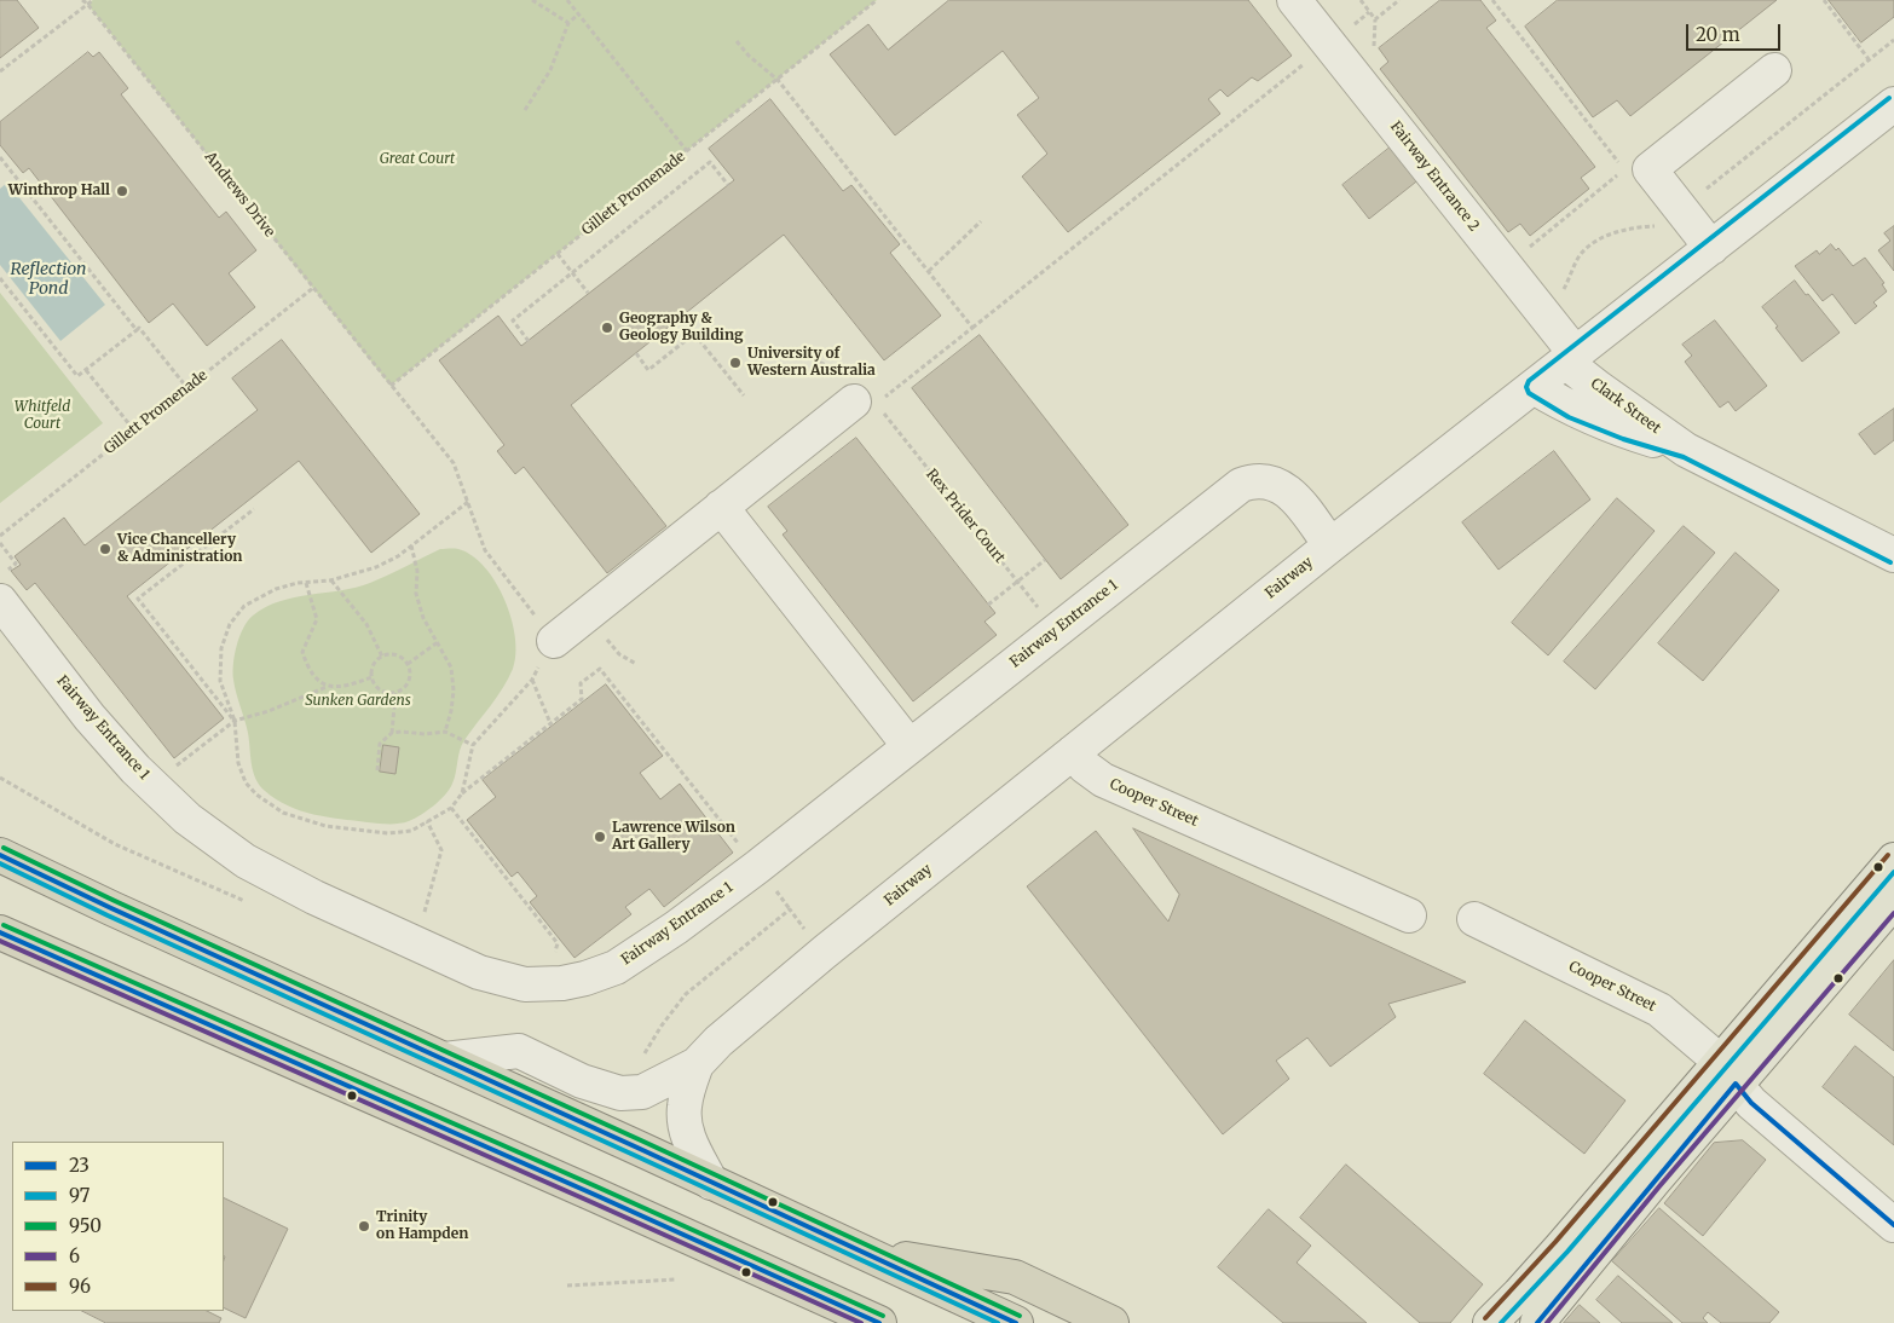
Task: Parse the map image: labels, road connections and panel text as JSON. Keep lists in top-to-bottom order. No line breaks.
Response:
{"streets":{"street":["Fairway Entrance 2","Clark Street","Fairway","Fairway Entrance 1","Cooper Street"],"path":["Gillett Promenade","Andrews Drive","Rex Prider Court"]},"crossings":[["Fairway Entrance 2","Clark Street"],["Fairway Entrance 2","Fairway"],["Gillett Promenade","Andrews Drive"],["Clark Street","Fairway"],["Rex Prider Court","Fairway Entrance 1"],["Fairway","Fairway Entrance 1"],["Fairway","Cooper Street"]],"water":["Reflection Pond"],"parks":["Great Court","Whitfeld Court","Sunken Gardens"],"places":["Winthrop Hall","Geography & Geology Building","University of Western Australia","Vice Chancellery & Administration","Lawrence Wilson Art Gallery","Trinity on Hampden"],"lines":["transit line 97","transit line 950","transit line 23","transit line 96","transit line 6"],"legend":["23","97","950","6","96"],"scale_bar":"20 m"}
